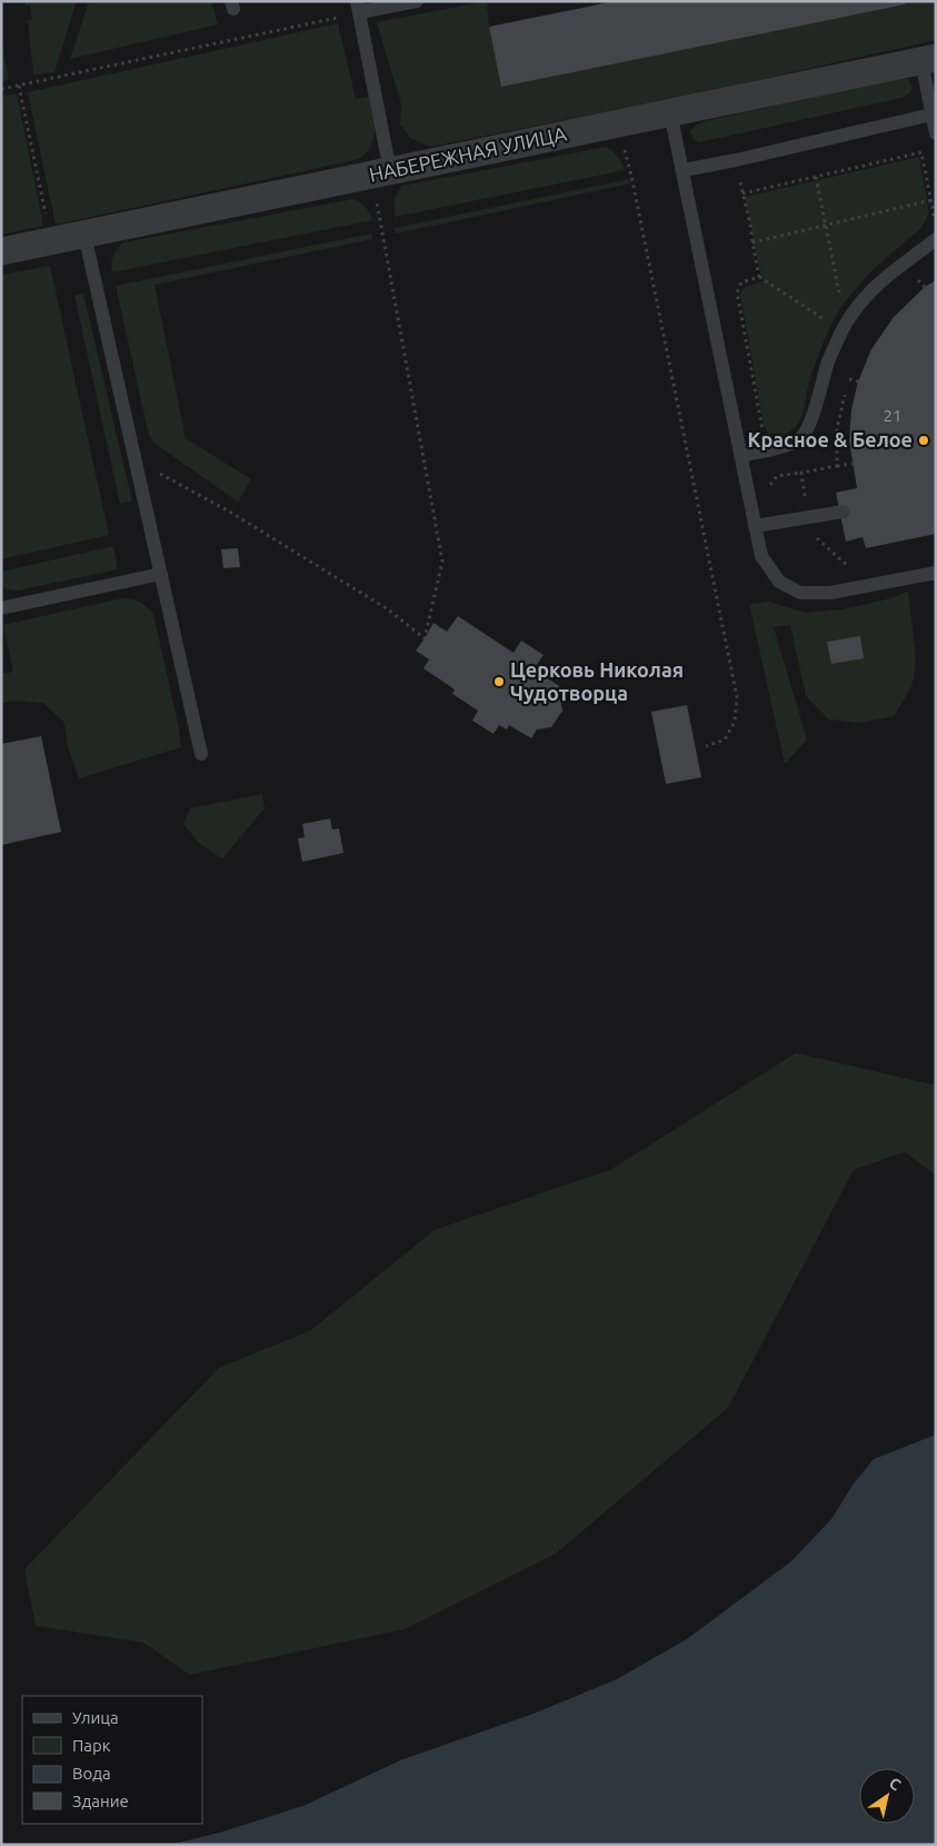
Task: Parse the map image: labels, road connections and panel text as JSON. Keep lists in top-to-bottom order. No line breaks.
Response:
{"streets":{"street":["НАБЕРЕЖНАЯ УЛИЦА"]},"places":["Красное & Белое","Церковь Николая Чудотворца"],"house_numbers":["21"],"legend":["Улица","Парк","Вода","Здание"],"north":"top right"}
